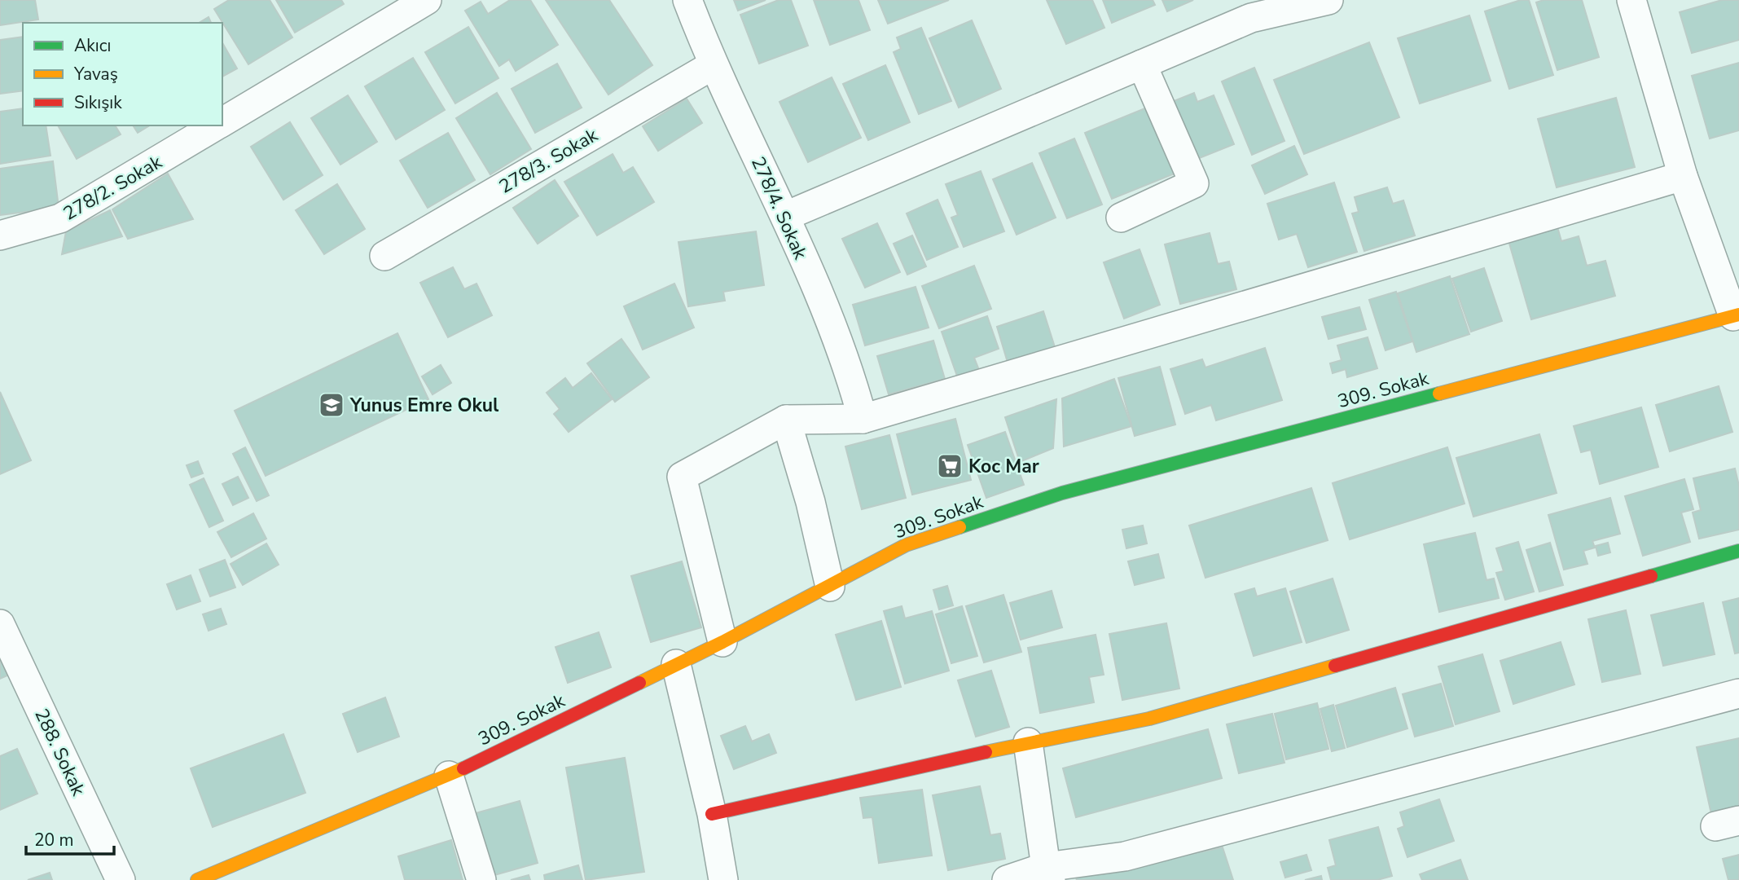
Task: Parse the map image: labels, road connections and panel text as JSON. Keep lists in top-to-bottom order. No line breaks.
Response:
{"streets":{"street":["278/3. Sokak","278/2. Sokak","278/4. Sokak","309. Sokak","288. Sokak"]},"crossings":[["278/3. Sokak","278/4. Sokak"]],"places":{"school or university":["Yunus Emre Okul"],"supermarket":["Koc Mar"]},"legend":["Akıcı","Yavaş","Sıkışık"],"scale_bar":"20 m"}
